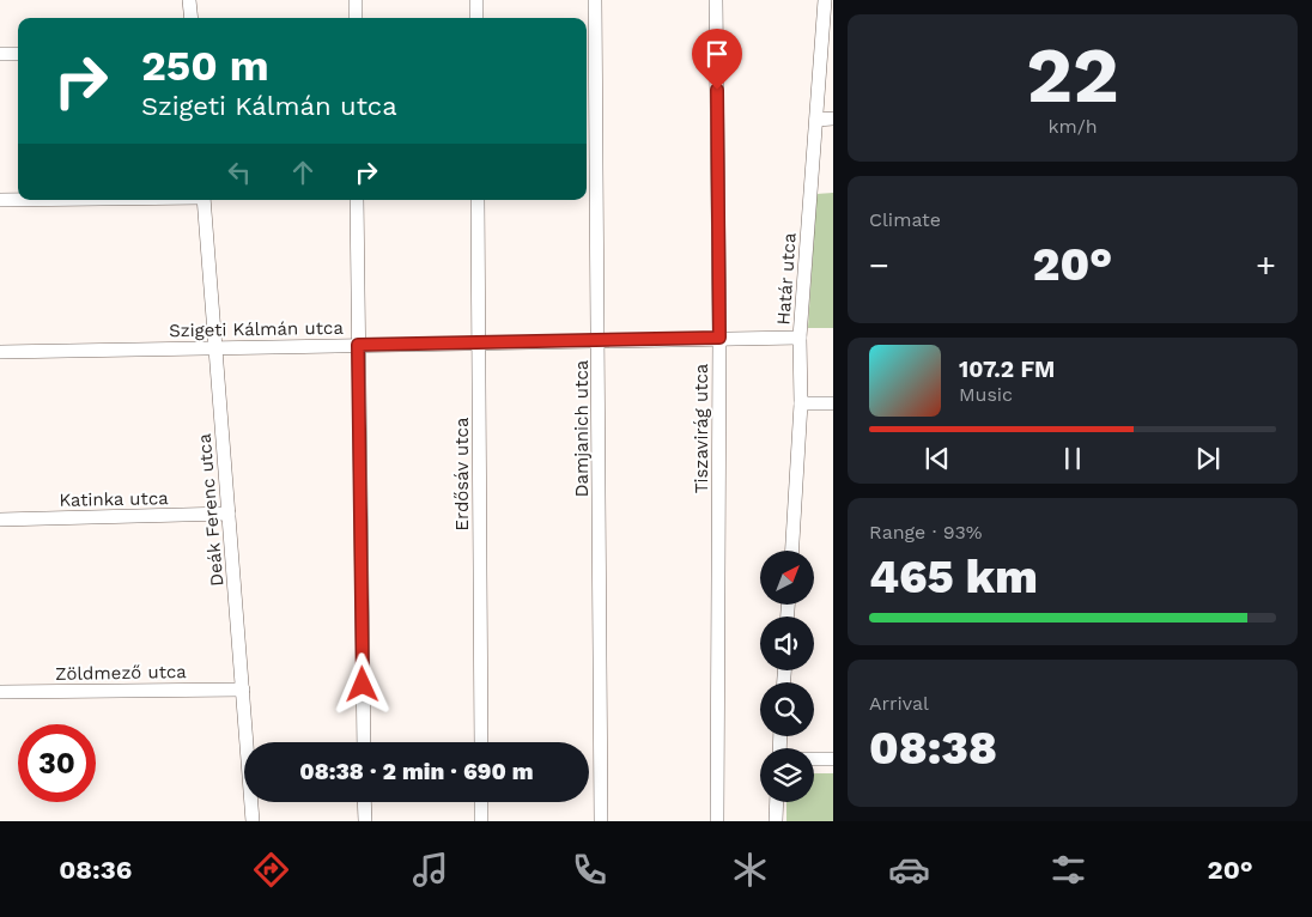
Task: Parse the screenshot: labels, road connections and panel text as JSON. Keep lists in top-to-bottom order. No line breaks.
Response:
{"streets":{"street":["Határ utca","Szigeti Kálmán utca","Damjanich utca","Tiszavirág utca","Erdősáv utca","Katinka utca","Deák Ferenc utca","Zöldmező utca"]},"crossings":[["Határ utca","Szigeti Kálmán utca"],["Szigeti Kálmán utca","Damjanich utca"],["Szigeti Kálmán utca","Tiszavirág utca"],["Szigeti Kálmán utca","Erdősáv utca"],["Szigeti Kálmán utca","Deák Ferenc utca"],["Katinka utca","Deák Ferenc utca"],["Deák Ferenc utca","Zöldmező utca"]],"north":"top right","page":{"tile":[["22","km/h"],"Climate",["Range · 93%","465 km"],["Arrival","08:38"]],"turn":["250 m","Szigeti Kálmán utca"],"heat":["−","20°","+"],"song":["107.2 FM","Music"],"limit":"30","trip":"08:38 · 2 min · 690 m","tabs":["08:36","20°"]}}
